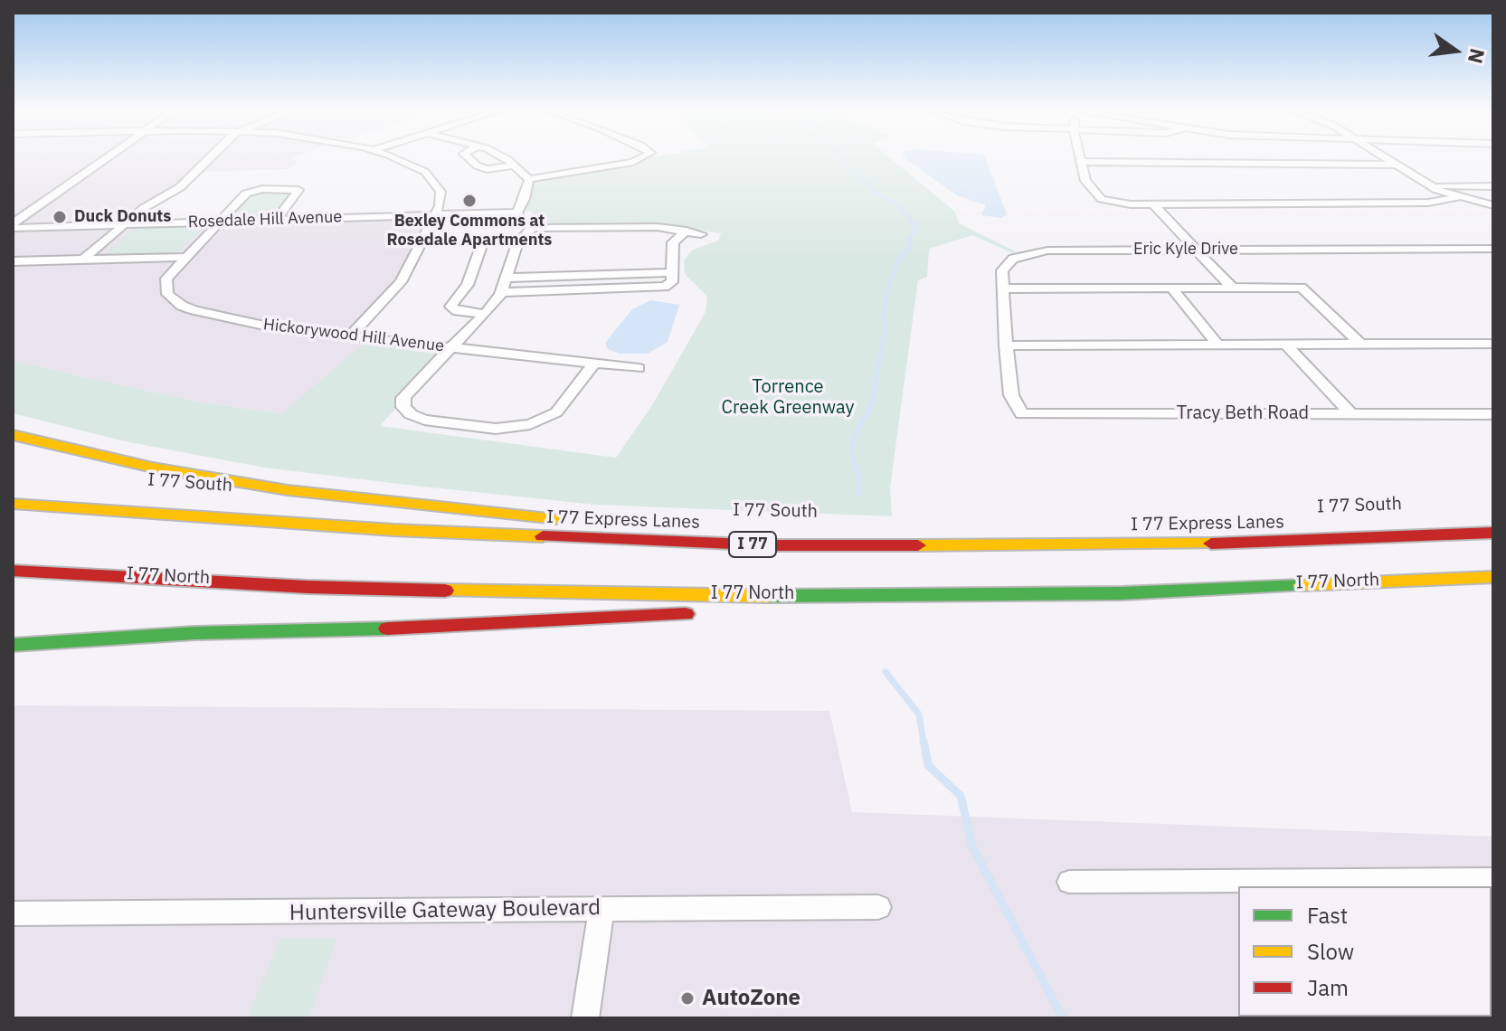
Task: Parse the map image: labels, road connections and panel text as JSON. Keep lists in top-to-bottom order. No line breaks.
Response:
{"streets":{"highway":["I 77 South","I 77 Express Lanes","I 77","I 77 North"],"street":["Rosedale Hill Avenue","Eric Kyle Drive","Hickorywood Hill Avenue","Tracy Beth Road","Huntersville Gateway Boulevard"]},"crossings":[["Rosedale Hill Avenue","Hickorywood Hill Avenue"],["Eric Kyle Drive","Tracy Beth Road"]],"parks":["Torrence Creek Greenway"],"places":["Bexley Commons at Rosedale Apartments","Duck Donuts","AutoZone"],"legend":["Fast","Slow","Jam"],"north":"right"}
